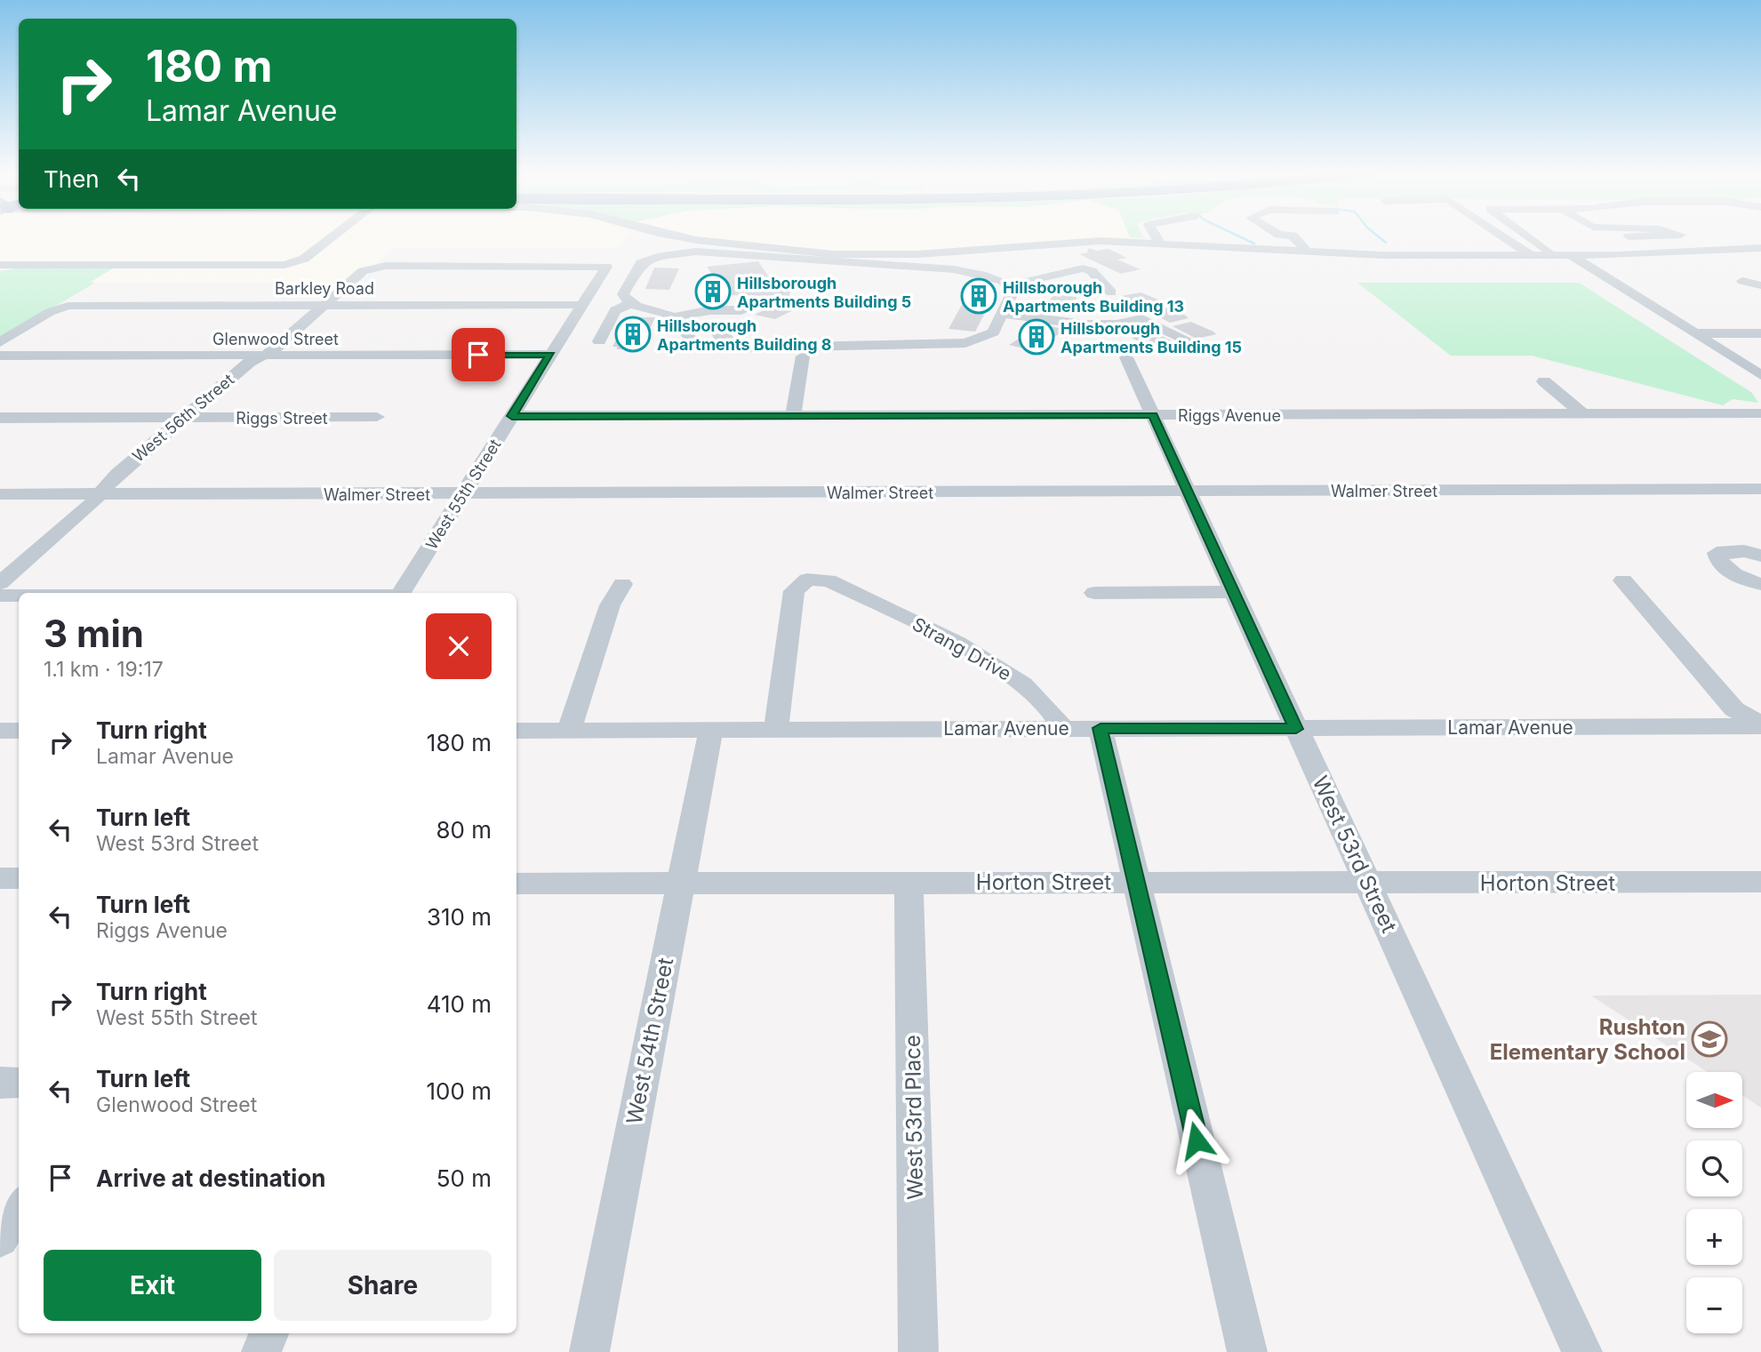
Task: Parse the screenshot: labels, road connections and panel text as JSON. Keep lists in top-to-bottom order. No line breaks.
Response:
{"streets":{"street":["Barkley Road","Glenwood Street","Riggs Avenue","West 56th Street","Riggs Street","Walmer Street","West 55th Street","Strang Drive","Lamar Avenue","West 53rd Street","Horton Street","West 54th Street","West 53rd Place"]},"crossings":[["Barkley Road","West 56th Street"],["Barkley Road","West 55th Street"],["Glenwood Street","West 56th Street"],["Glenwood Street","West 55th Street"],["Riggs Avenue","West 55th Street"],["Riggs Avenue","West 53rd Street"],["West 56th Street","Riggs Street"],["West 56th Street","Walmer Street"],["West 56th Street","West 55th Street"],["Walmer Street","West 55th Street"],["Walmer Street","West 53rd Street"],["Strang Drive","Lamar Avenue"],["Lamar Avenue","West 53rd Street"],["Lamar Avenue","West 54th Street"],["West 53rd Street","Horton Street"],["Horton Street","West 54th Street"],["Horton Street","West 53rd Place"]],"places":{"building":["Hillsborough Apartments Building 5","Hillsborough Apartments Building 13","Hillsborough Apartments Building 8","Hillsborough Apartments Building 15"],"school or university":["Rushton Elementary School"]},"north":"right","page":{"turn":["180 m","Lamar Avenue"],"then":"Then","heading":["3 min","1.1 km · 19:17"],"list":[{"name":"Turn right","note":"Lamar Avenue","value":"180 m"},{"name":"Turn left","note":"West 53rd Street","value":"80 m"},{"name":"Turn left","note":"Riggs Avenue","value":"310 m"},{"name":"Turn right","note":"West 55th Street","value":"410 m"},{"name":"Turn left","note":"Glenwood Street","value":"100 m"},{"name":"Arrive at destination","value":"50 m"}],"map_buttons":["+","−"],"buttons":["Exit","Share"]}}
